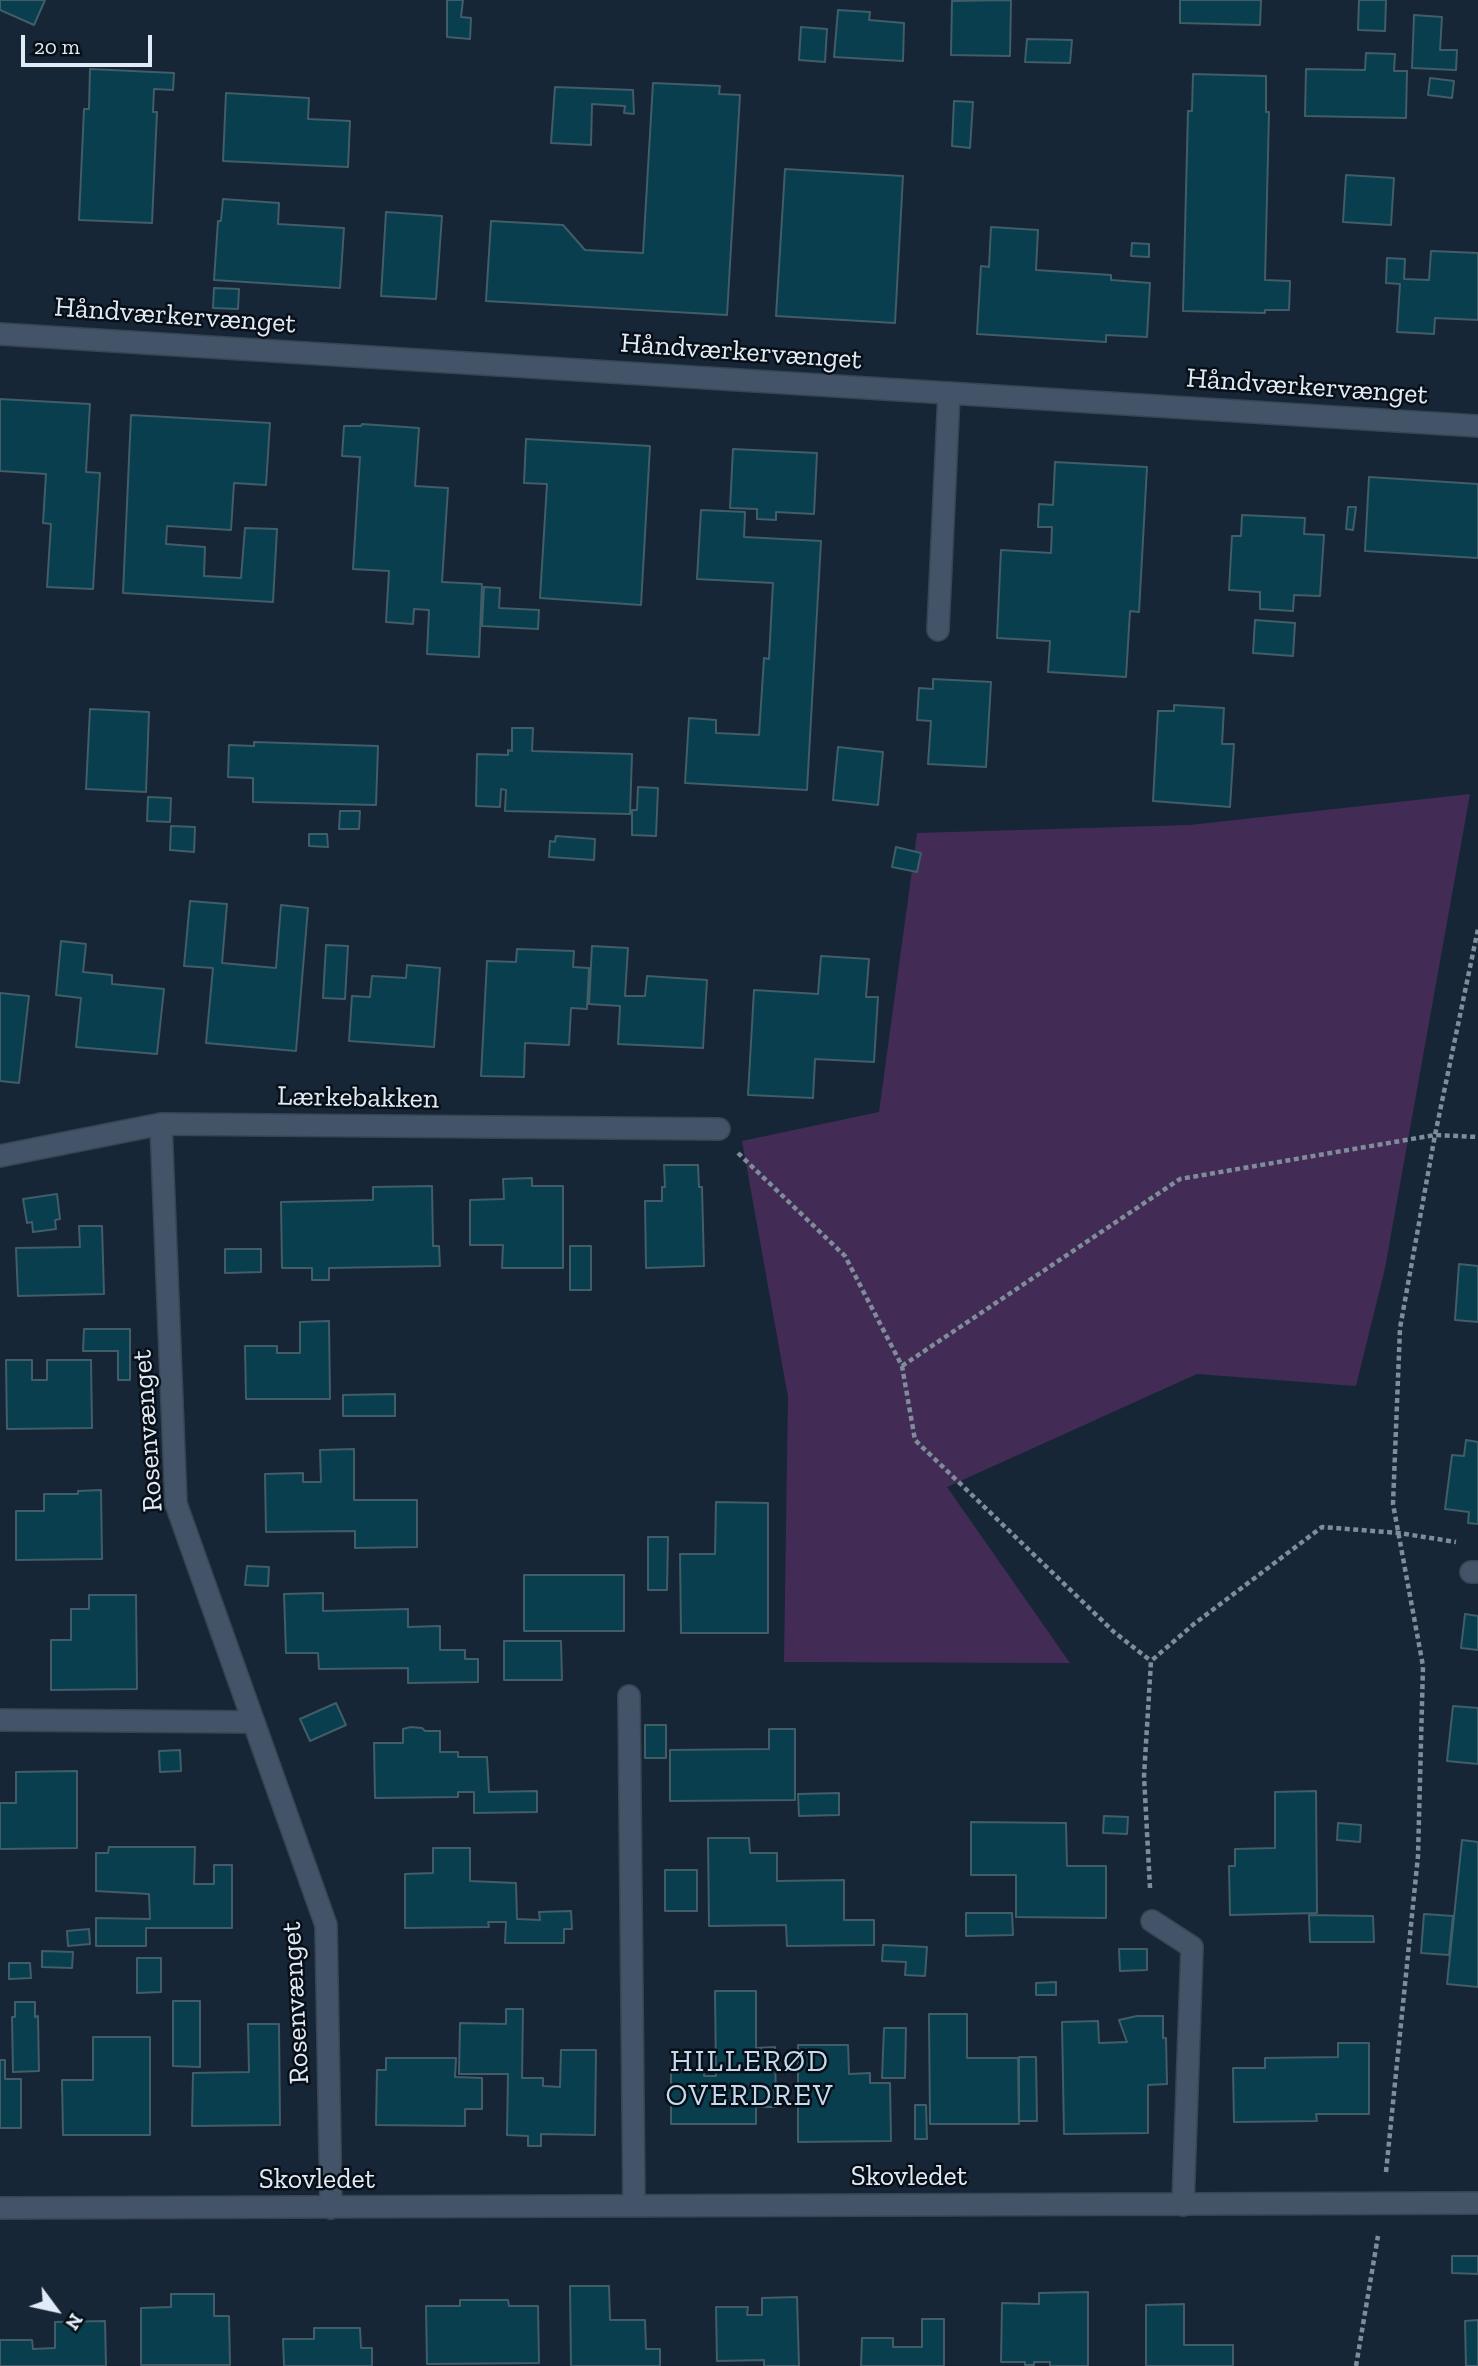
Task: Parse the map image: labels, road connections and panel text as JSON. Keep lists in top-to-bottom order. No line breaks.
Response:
{"streets":{"street":["Håndværkervænget","Lærkebakken","Rosenvænget","Skovledet"]},"crossings":[["Lærkebakken","Rosenvænget"],["Rosenvænget","Skovledet"]],"districts":["HILLERØD OVERDREV"],"scale_bar":"20 m","north":"bottom right"}
